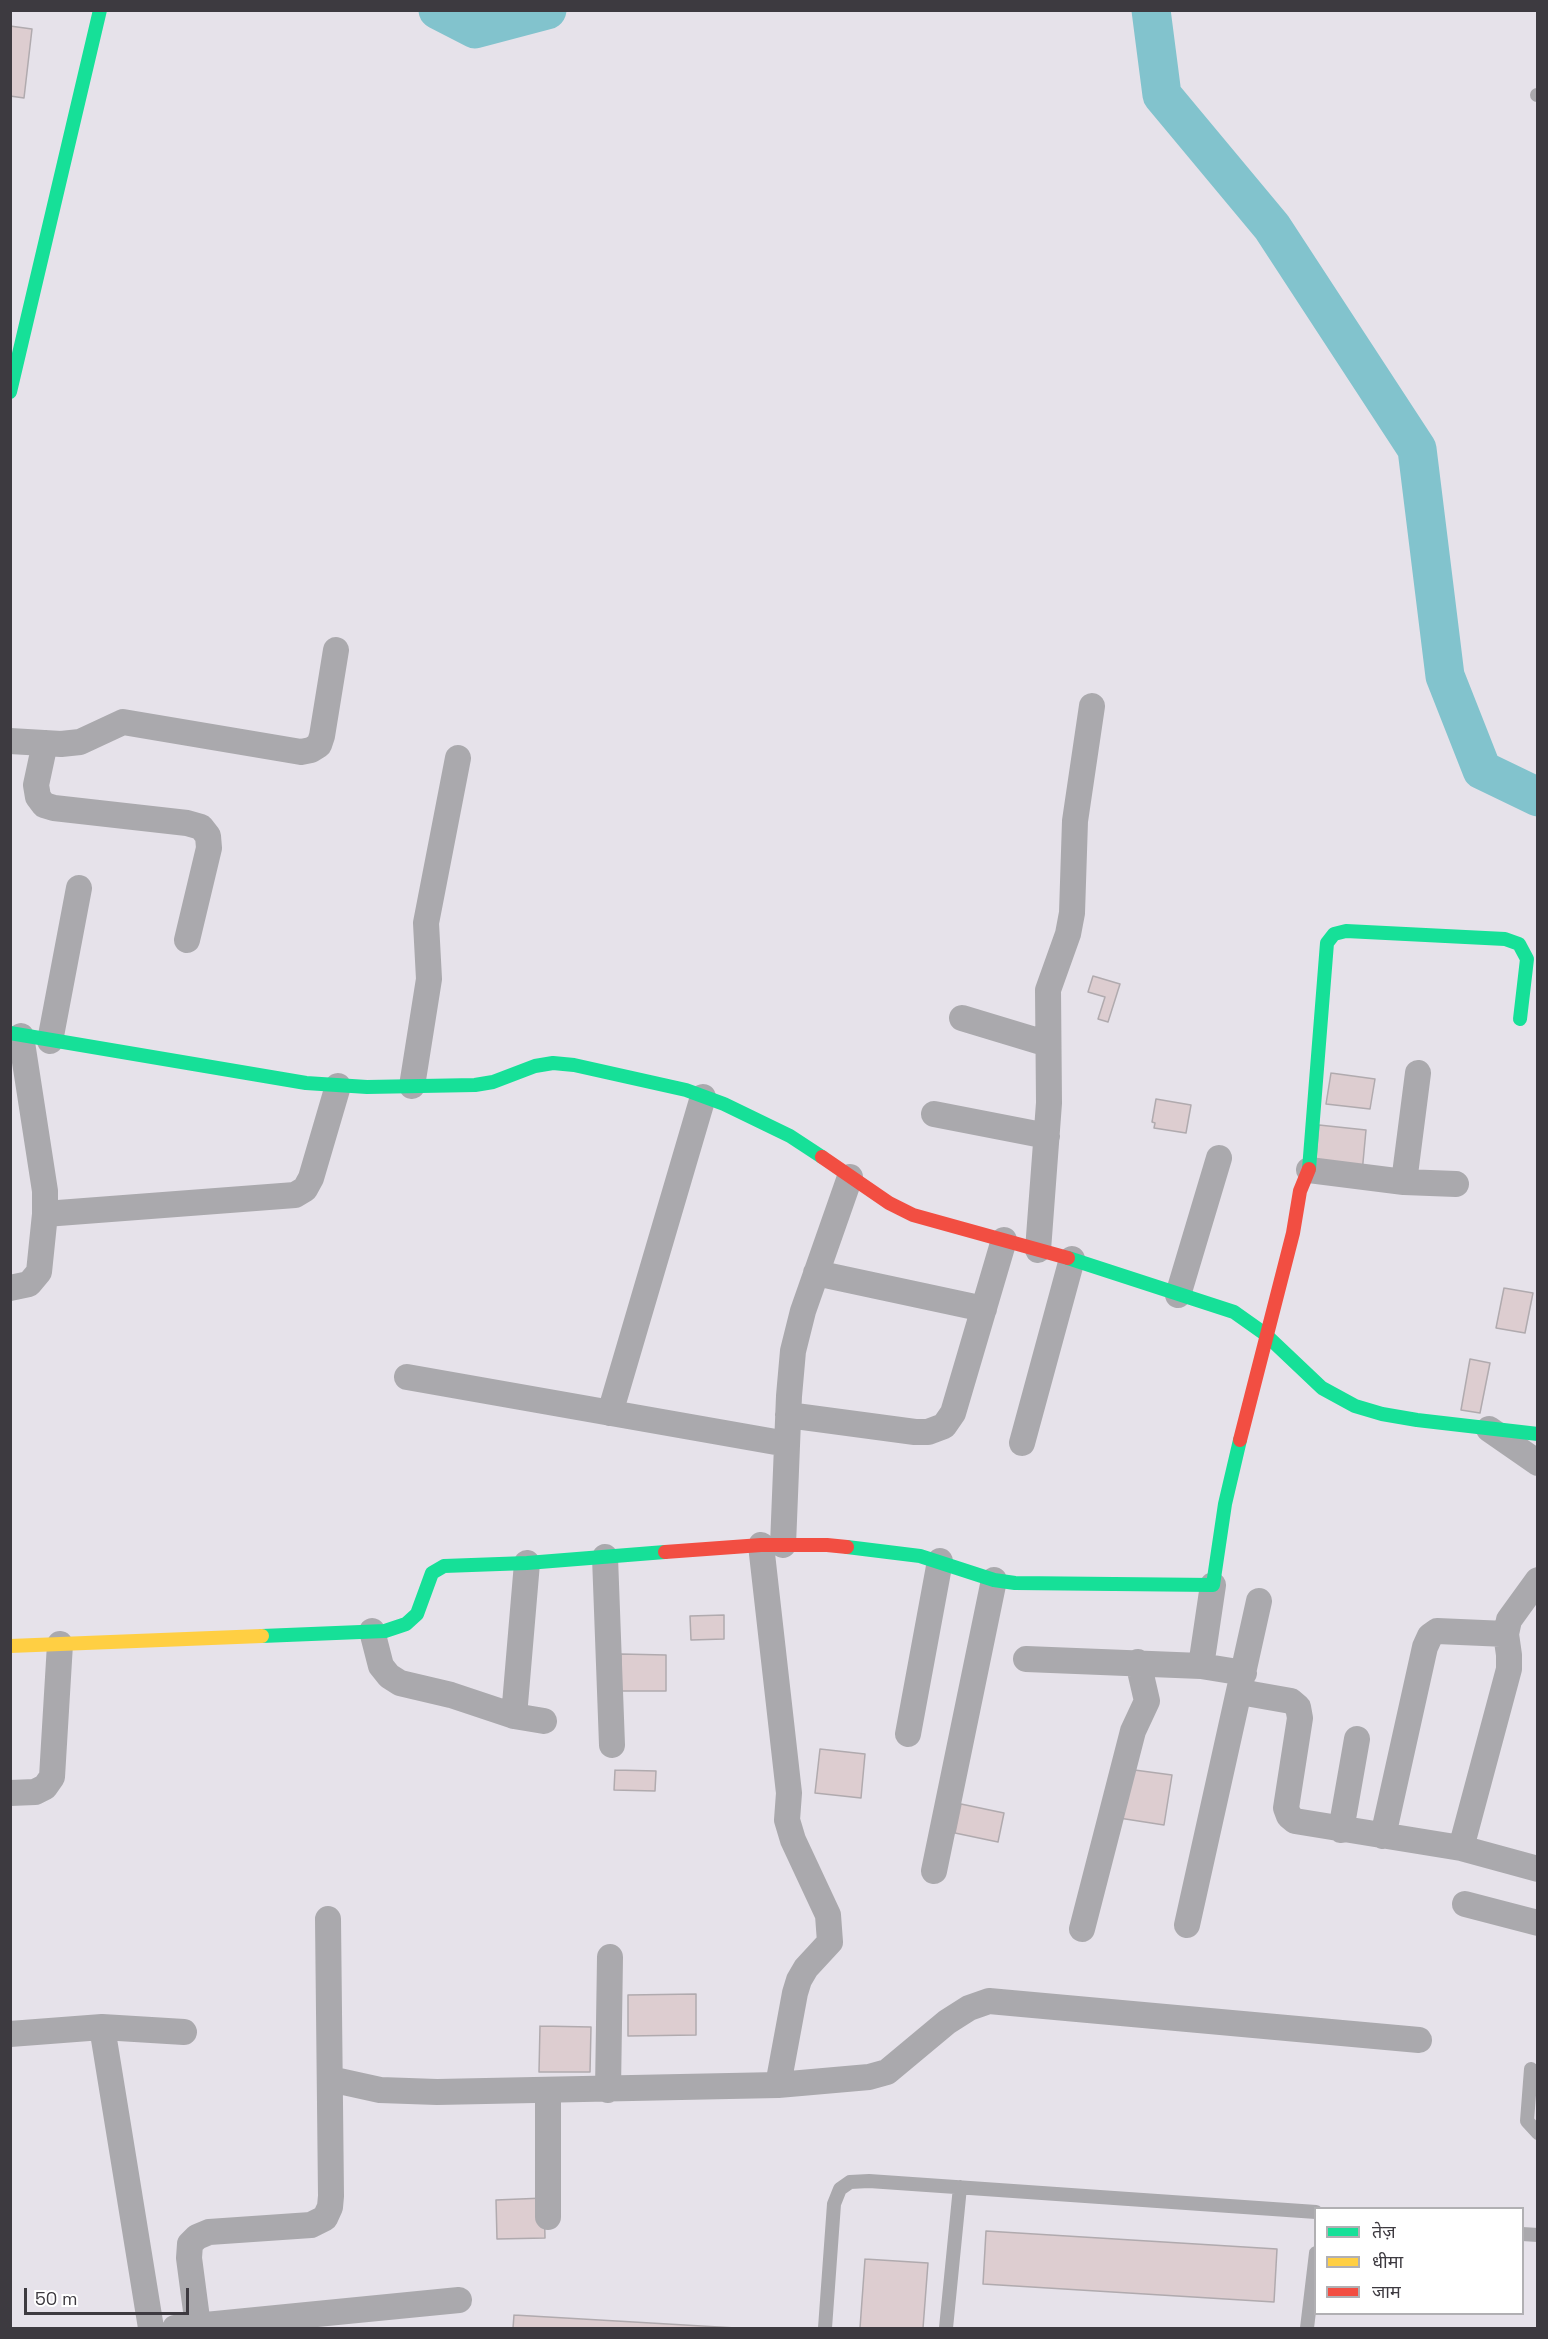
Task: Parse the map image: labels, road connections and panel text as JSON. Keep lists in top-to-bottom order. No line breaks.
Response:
{"legend":["तेज़","धीमा","जाम"],"scale_bar":"50 m"}
